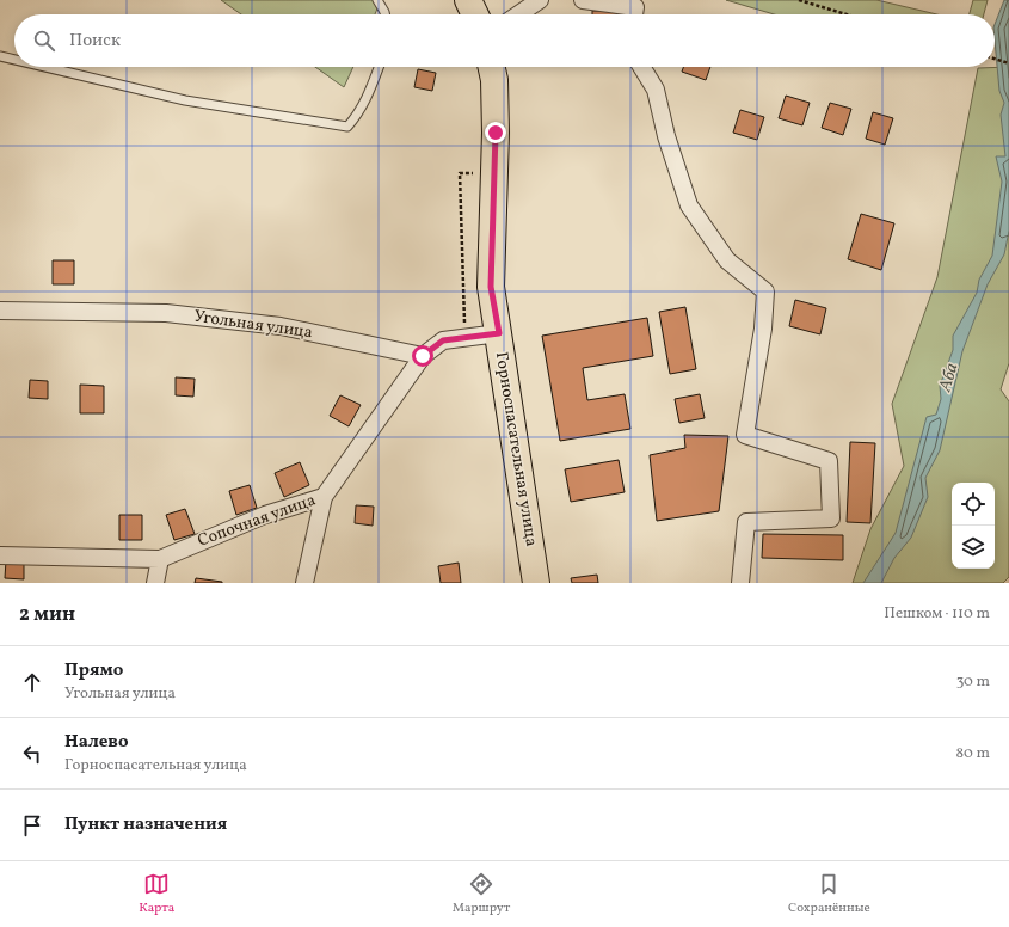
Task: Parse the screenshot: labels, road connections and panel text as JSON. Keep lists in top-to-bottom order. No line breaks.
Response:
{"streets":{"main road":["Горноспасательная улица"],"street":["Угольная улица","Сопочная улица"]},"crossings":[["Угольная улица","Сопочная улица"]],"water":["Аба"],"page":{"search":"Поиск","heading":["2 мин","Пешком · 110 m"],"list":[["Прямо","Угольная улица","30 m"],["Налево","Горноспасательная улица","80 m"],"Пункт назначения"],"nav":["Карта","Маршрут","Сохранённые"]}}
